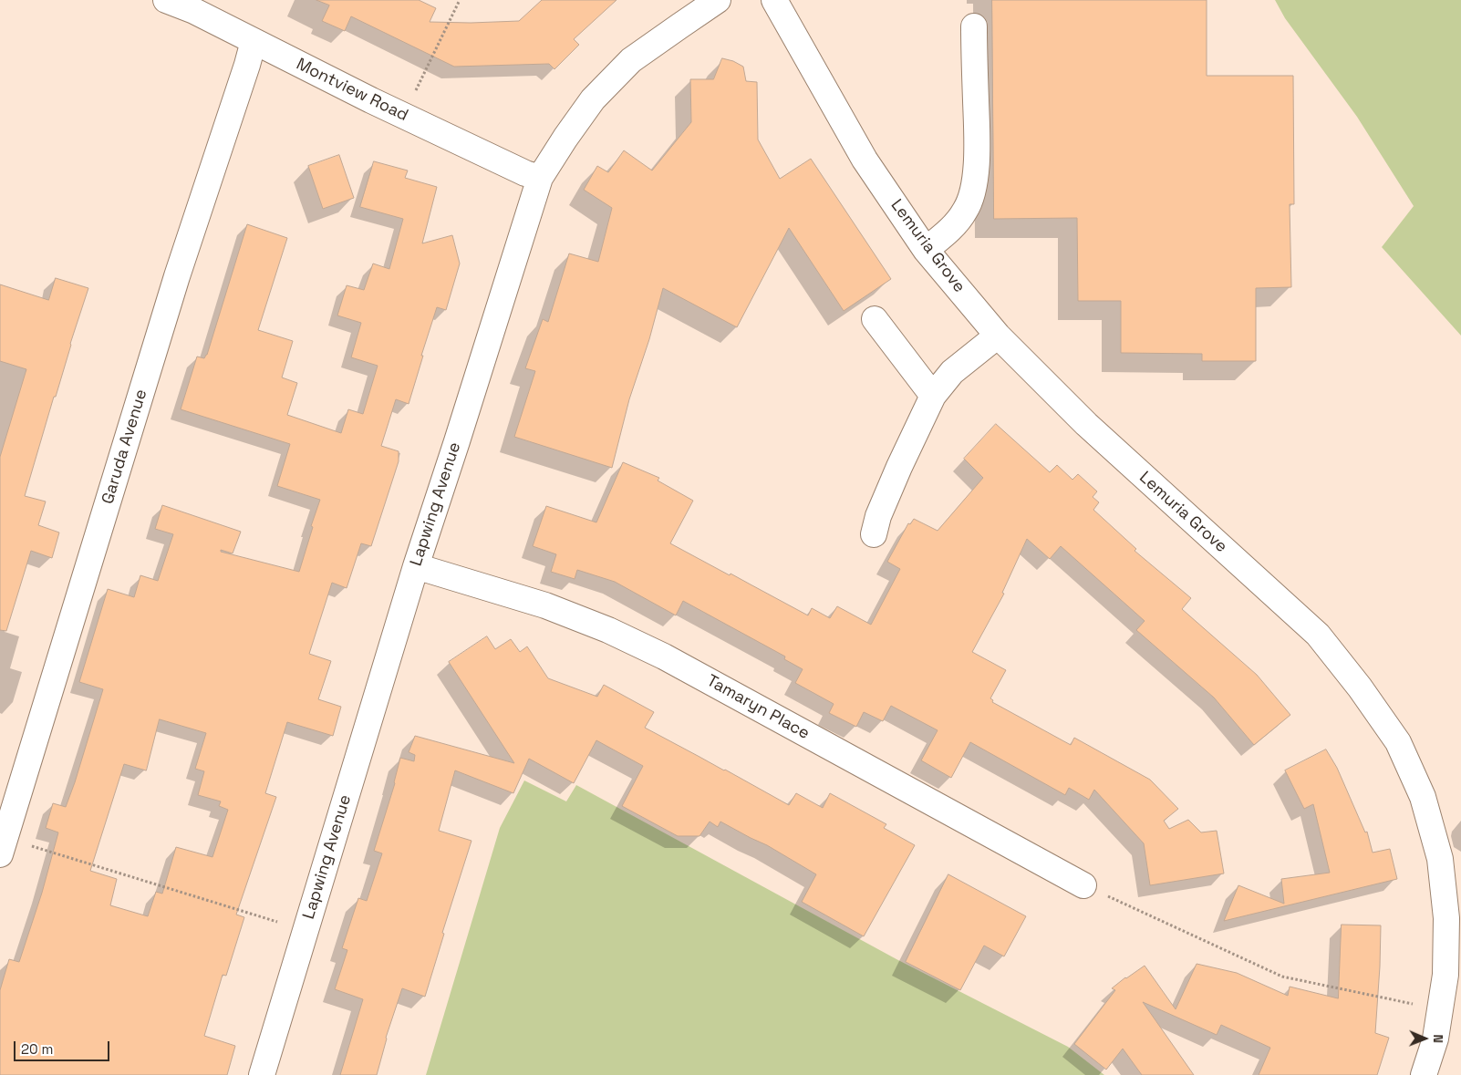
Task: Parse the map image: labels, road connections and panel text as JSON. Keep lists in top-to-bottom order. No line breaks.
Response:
{"streets":{"street":["Montview Road","Lemuria Grove","Garuda Avenue","Lapwing Avenue","Tamaryn Place"]},"crossings":[["Montview Road","Garuda Avenue"],["Montview Road","Lapwing Avenue"],["Lapwing Avenue","Tamaryn Place"]],"scale_bar":"20 m","north":"right"}
